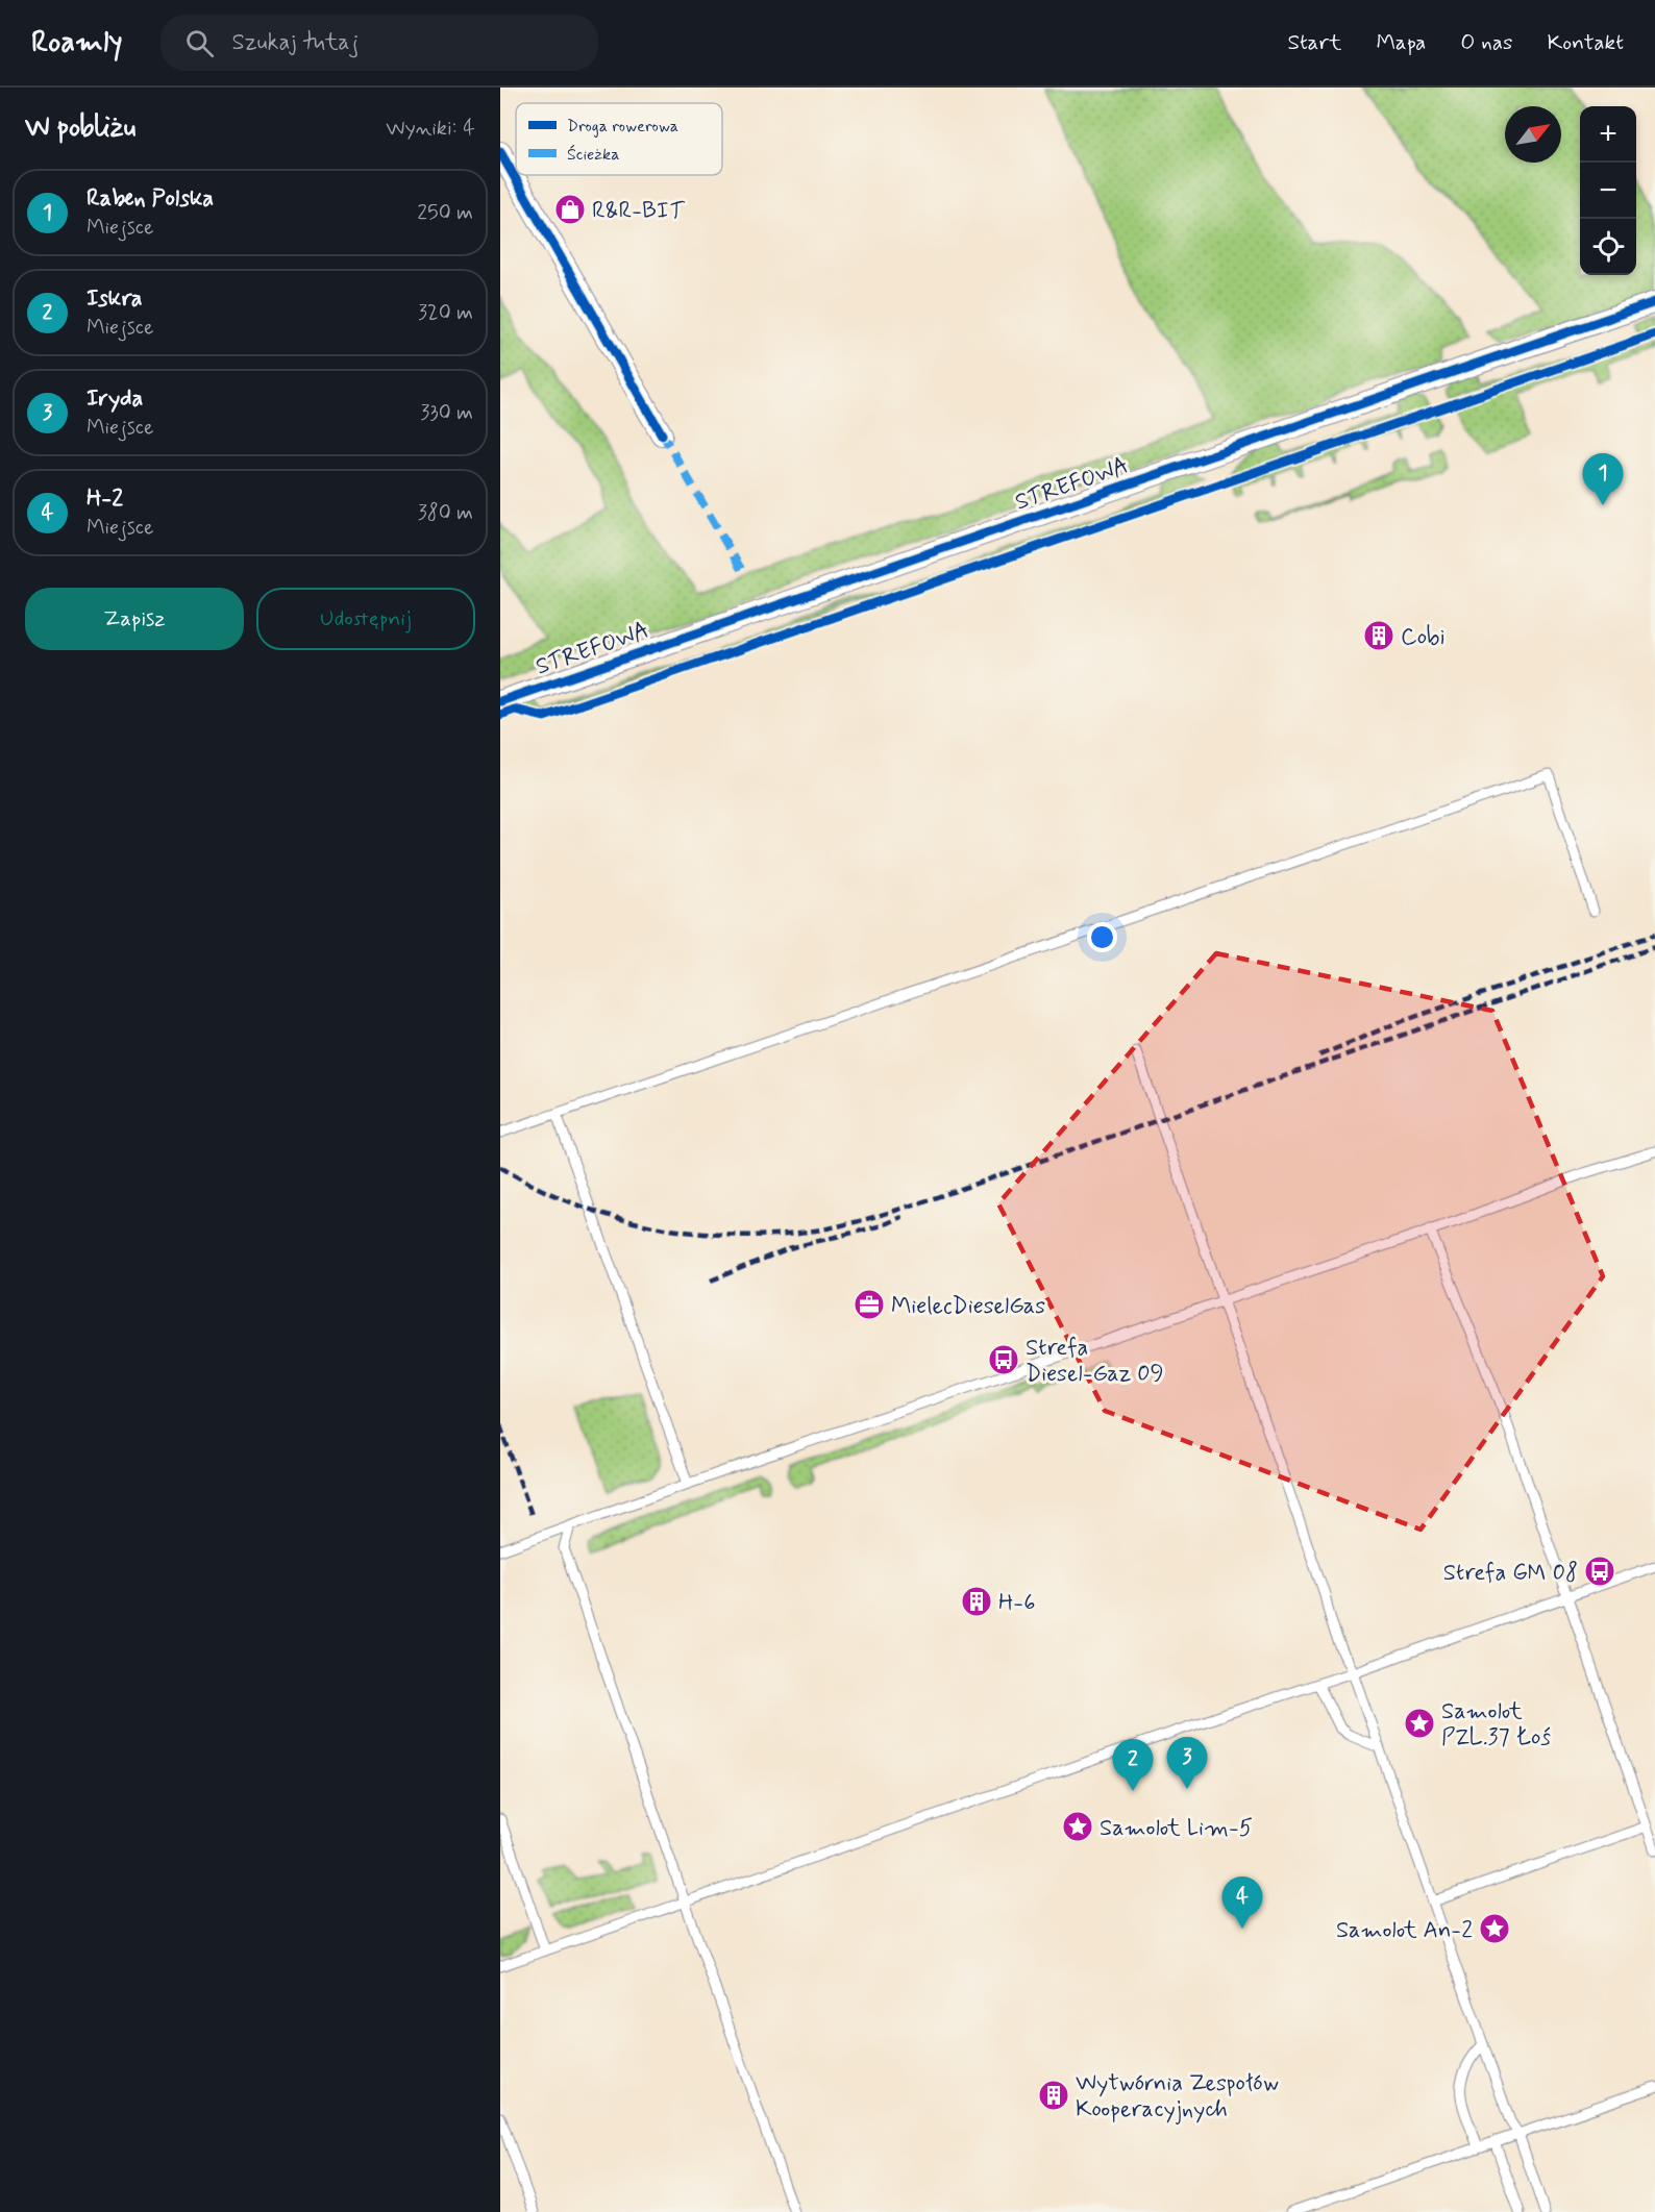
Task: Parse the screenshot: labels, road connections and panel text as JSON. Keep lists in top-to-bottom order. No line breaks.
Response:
{"streets":{"street":["STREFOWA"]},"places":{"shop":["R&R-BIT"],"building":["Cobi","H-6","Wytwórnia Zespołów Kooperacyjnych"],"office":["MielecDieselGas"],"bus stop":["Strefa Diesel-Gaz 09","Strefa GM 08"],"place":["Samolot PZL.37 Łoś","Samolot Lim-5","Samolot An-2"]},"legend":["Droga rowerowa","Ścieżka"],"north":"top right","page":{"header":"Roamly","search":"Szukaj tutaj","nav":["Start","Mapa","O nas","Kontakt"],"heading":["W pobliżu","Wyniki: 4"],"map_buttons":["+","−"],"list":[{"mark":"1","name":"Raben Polska","note":"Miejsce","value":"250 m"},{"mark":"2","name":"Iskra","note":"Miejsce","value":"320 m"},{"mark":"3","name":"Iryda","note":"Miejsce","value":"330 m"},{"mark":"4","name":"H-2","note":"Miejsce","value":"380 m"}],"pins":["1","3","2","4"],"buttons":["Zapisz","Udostępnij"]}}
